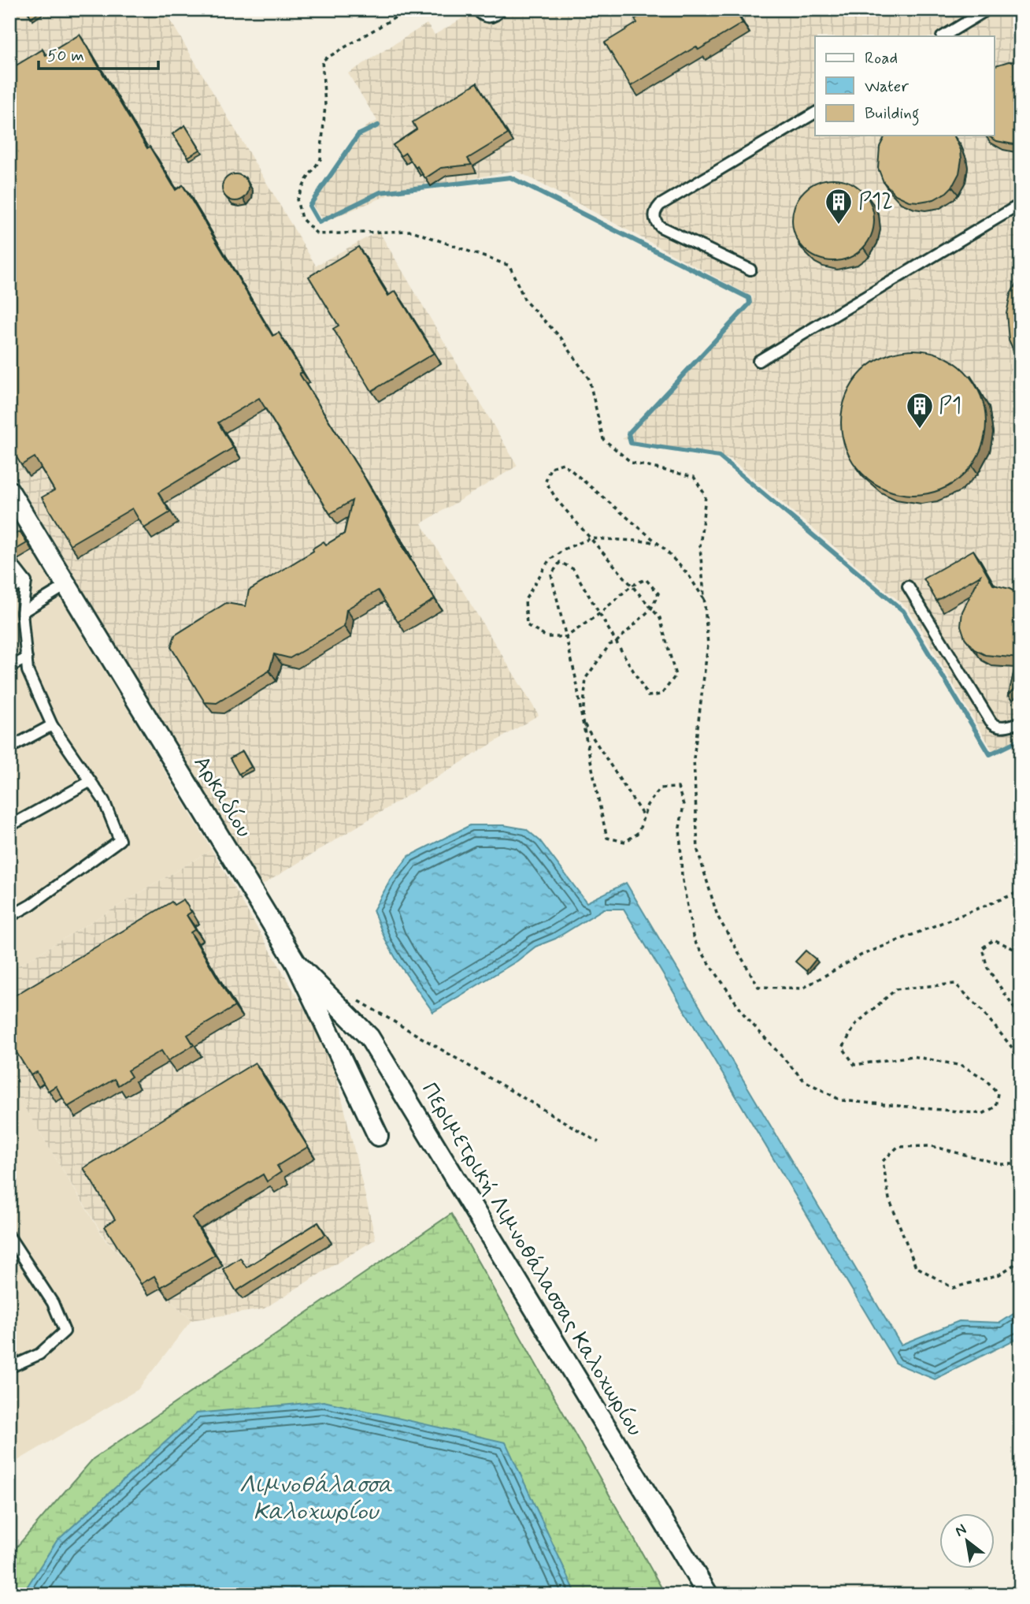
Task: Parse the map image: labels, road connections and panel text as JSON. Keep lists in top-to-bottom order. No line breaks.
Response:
{"streets":{"street":["Αρκαδίου","Περιμετρική Λιμνοθάλασσας Καλοχωρίου"]},"crossings":[["Αρκαδίου","Περιμετρική Λιμνοθάλασσας Καλοχωρίου"]],"water":["Λιμνοθάλασσα Καλοχωρίου"],"places":{"building":["P12","P1"]},"legend":["Road","Water","Building"],"scale_bar":"50 m","north":"top left"}
